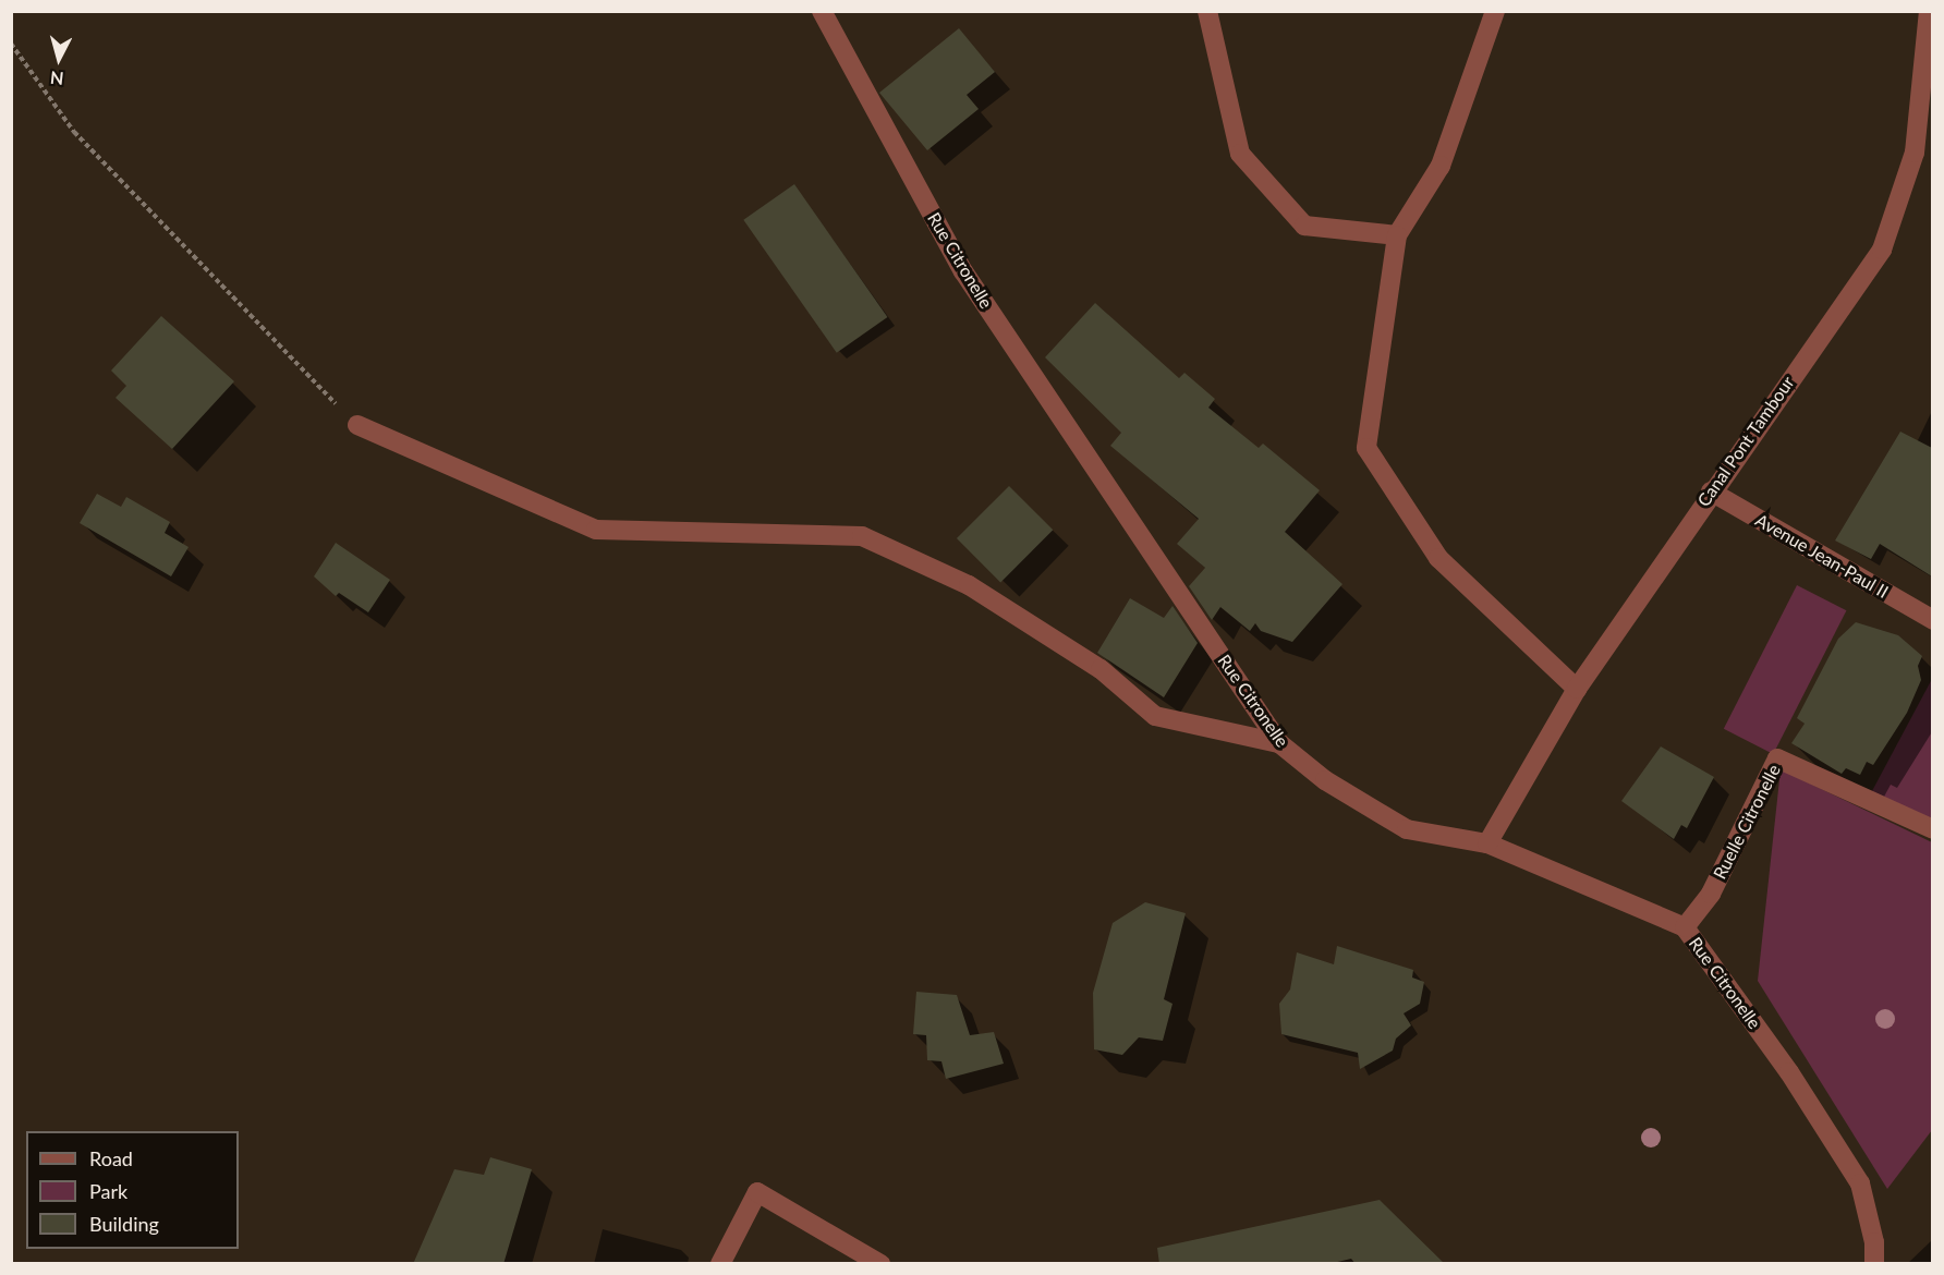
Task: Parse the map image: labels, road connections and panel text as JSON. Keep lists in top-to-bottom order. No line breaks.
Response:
{"streets":{"street":["Rue Citronelle","Canal Pont Tambour","Avenue Jean-Paul II","Ruelle Citronelle"]},"crossings":[["Rue Citronelle","Canal Pont Tambour"],["Rue Citronelle","Ruelle Citronelle"],["Canal Pont Tambour","Avenue Jean-Paul II"]],"legend":["Road","Park","Building"],"north":"bottom"}
